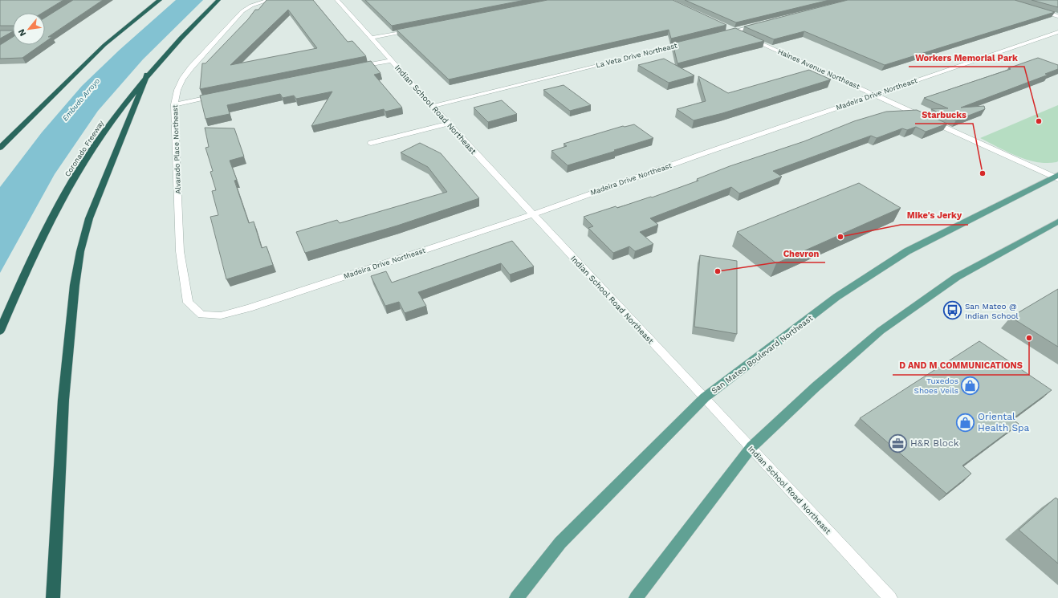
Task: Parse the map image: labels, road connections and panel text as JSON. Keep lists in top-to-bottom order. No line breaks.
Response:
{"streets":{"highway":["Coronado Freeway"],"main road":["San Mateo Boulevard Northeast"],"street":["La Veta Drive Northeast","Haines Avenue Northeast","Madeira Drive Northeast","Indian School Road Northeast","Alvarado Place Northeast"]},"crossings":[["La Veta Drive Northeast","Indian School Road Northeast"],["Haines Avenue Northeast","Madeira Drive Northeast"],["Haines Avenue Northeast","San Mateo Boulevard Northeast"],["Madeira Drive Northeast","Indian School Road Northeast"],["Madeira Drive Northeast","Alvarado Place Northeast"],["Indian School Road Northeast","San Mateo Boulevard Northeast"]],"water":["Embudo Arroyo"],"places":{"other":["Workers Memorial Park","Starbucks","Mike's Jerky","Chevron","D AND M COMMUNICATIONS"],"bus stop":["San Mateo @ Indian School"],"shop":["Tuxedos Shoes Veils","Oriental Health Spa"],"office":["H&R Block"]},"north":"bottom left"}
